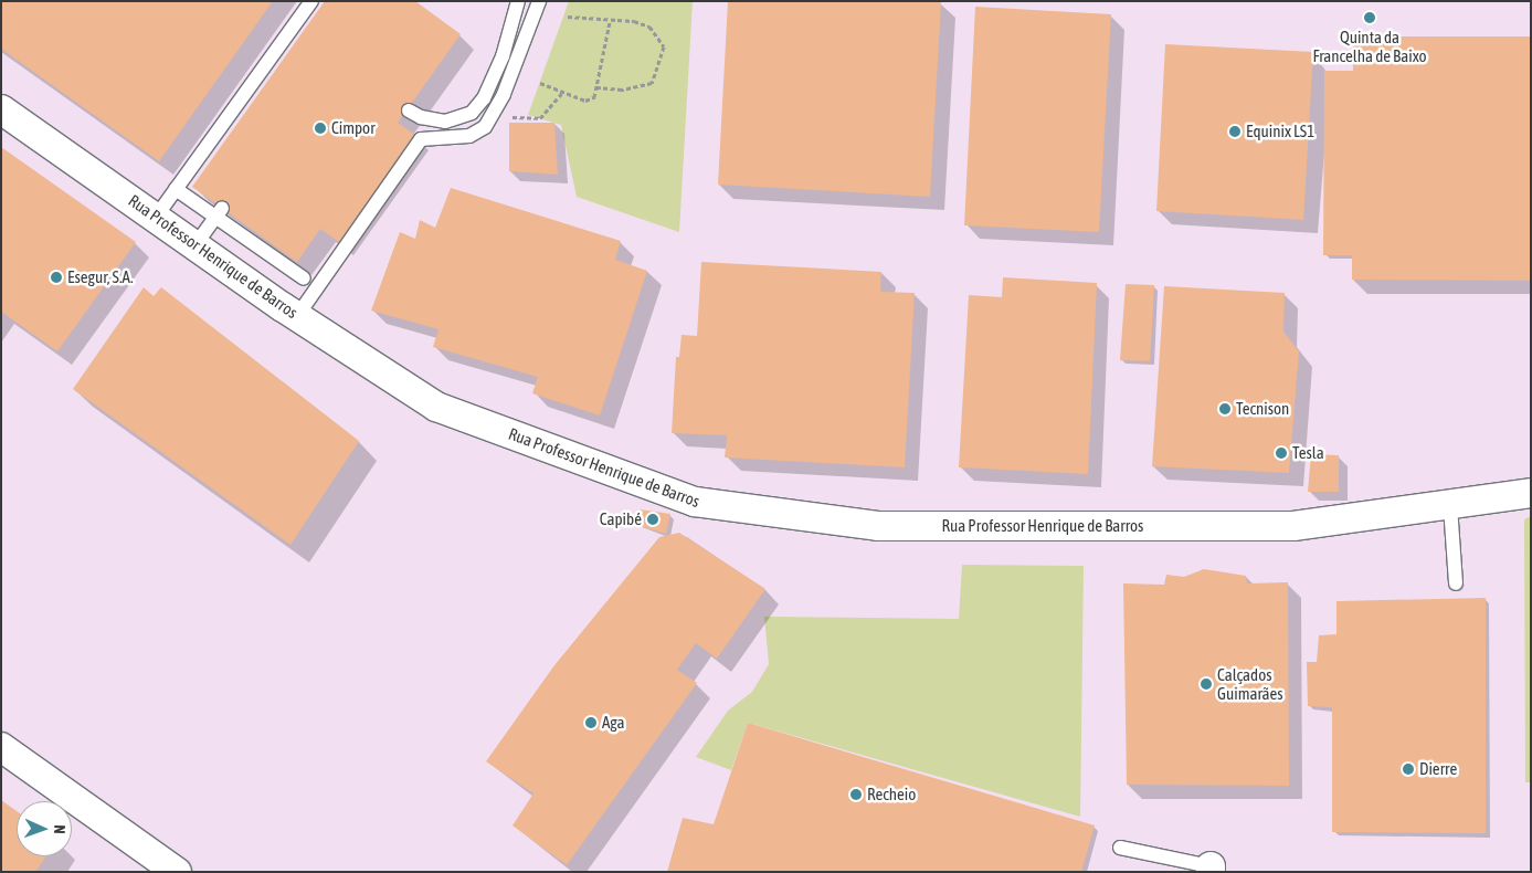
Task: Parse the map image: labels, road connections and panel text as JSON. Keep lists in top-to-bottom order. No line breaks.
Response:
{"streets":{"street":["Rua Professor Henrique de Barros"]},"places":["Quinta da Francelha de Baixo","Cimpor","Equinix LS1","Esegur, S.A.","Tecnison","Tesla","Capibé","Calçados Guimarães","Aga","Dierre","Recheio"],"north":"right"}
